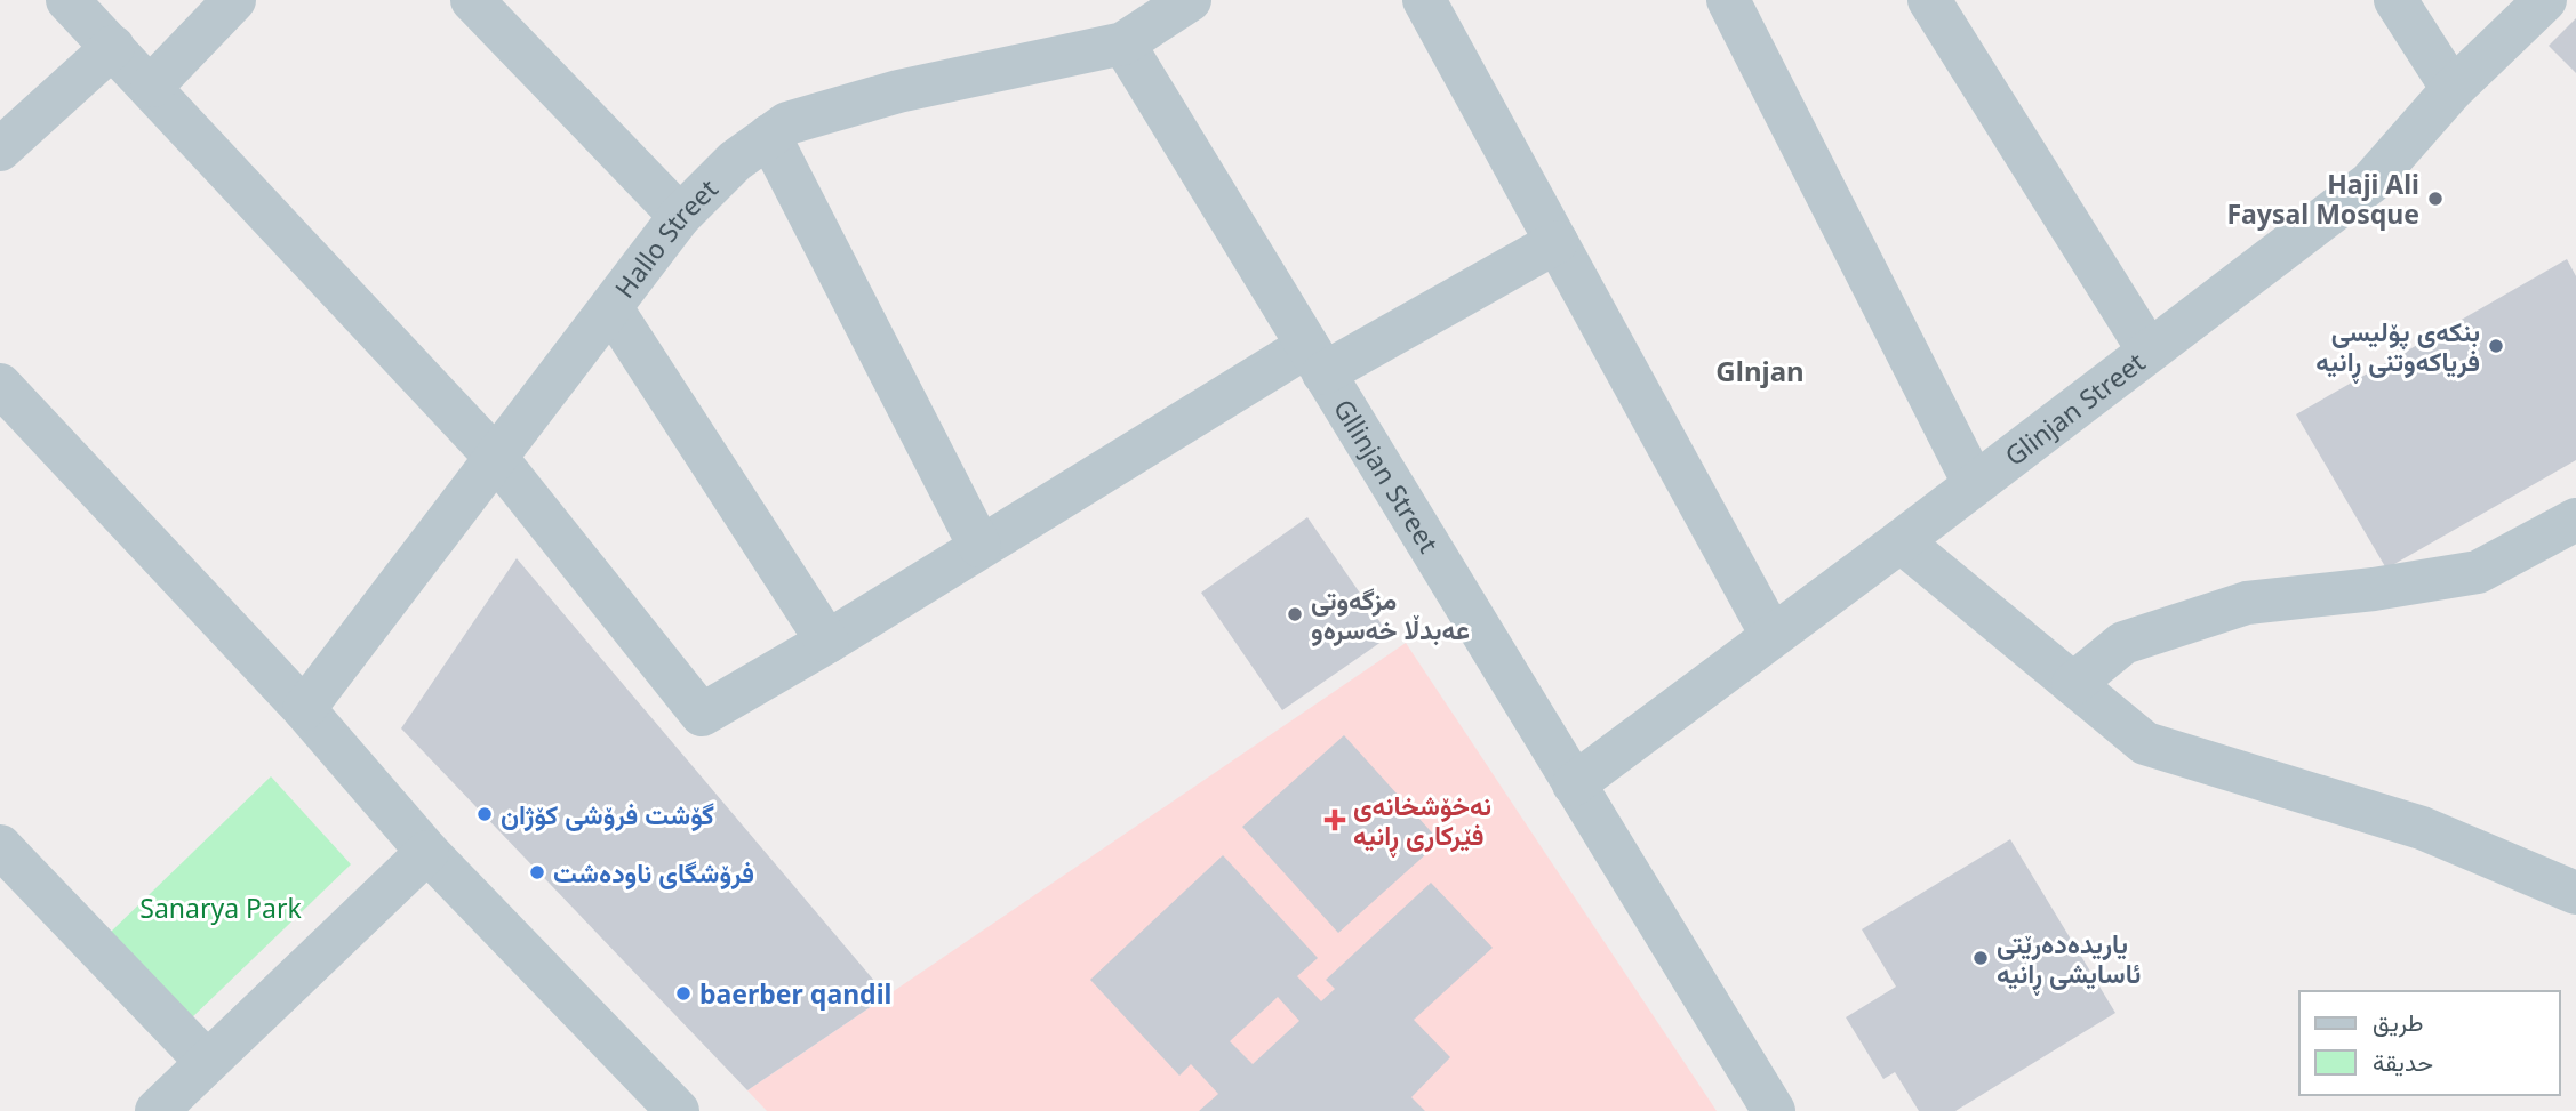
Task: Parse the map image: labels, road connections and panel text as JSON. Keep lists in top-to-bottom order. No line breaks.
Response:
{"streets":{"street":["Hallo Street","Glinjan Street","Gllinjan Street"]},"crossings":[["Hallo Street","Gllinjan Street"],["Glinjan Street","Gllinjan Street"]],"districts":["Glnjan"],"parks":["Sanarya Park"],"places":{"other":["Haji Ali Faysal Mosque","بنکەی پۆلیسی فریاکەوتنی ڕانیە","مزگەوتی عەبدڵا خەسرەو","گۆشت فرۆشی کۆژان","فرۆشگای ناوده‌شت","یاریدەدەرێتی ئاسایشی ڕانیە","baerber qandil"],"health":["نەخۆشخانەی فێرکاری ڕانیە"]},"legend":["طريق","حديقة"]}
